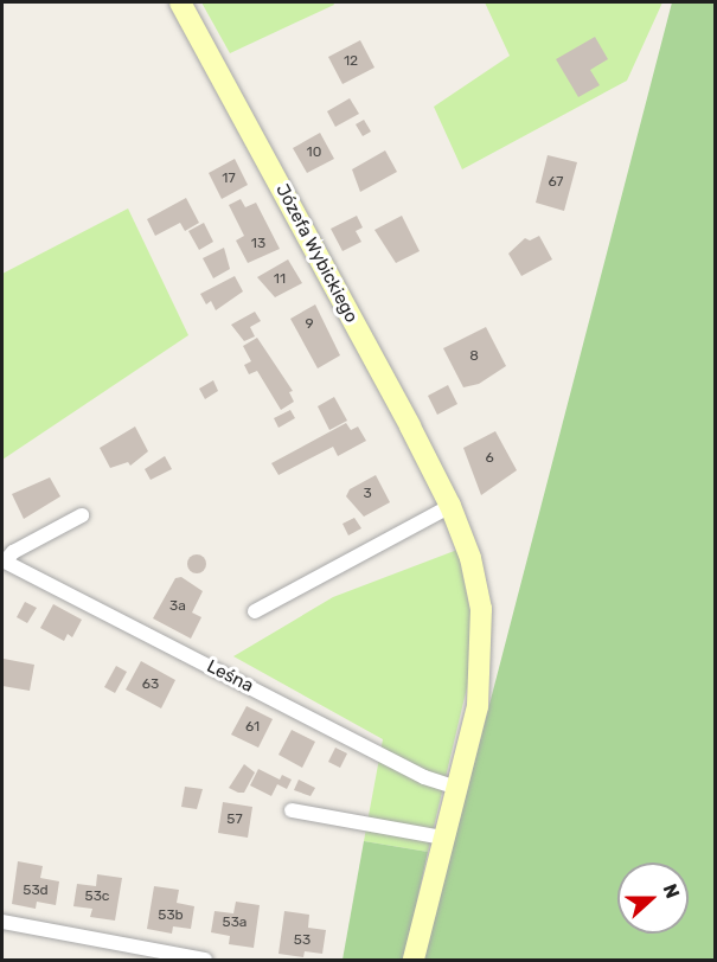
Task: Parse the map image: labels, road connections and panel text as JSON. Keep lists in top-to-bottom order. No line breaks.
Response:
{"streets":{"street":["Józefa Wybickiego","Leśna"]},"crossings":[["Józefa Wybickiego","Leśna"]],"house_numbers":["12","10","17","67","13","11","9","8","6","3","3a","63","61","57","53d","53c","53b","53a","53"],"north":"right"}
